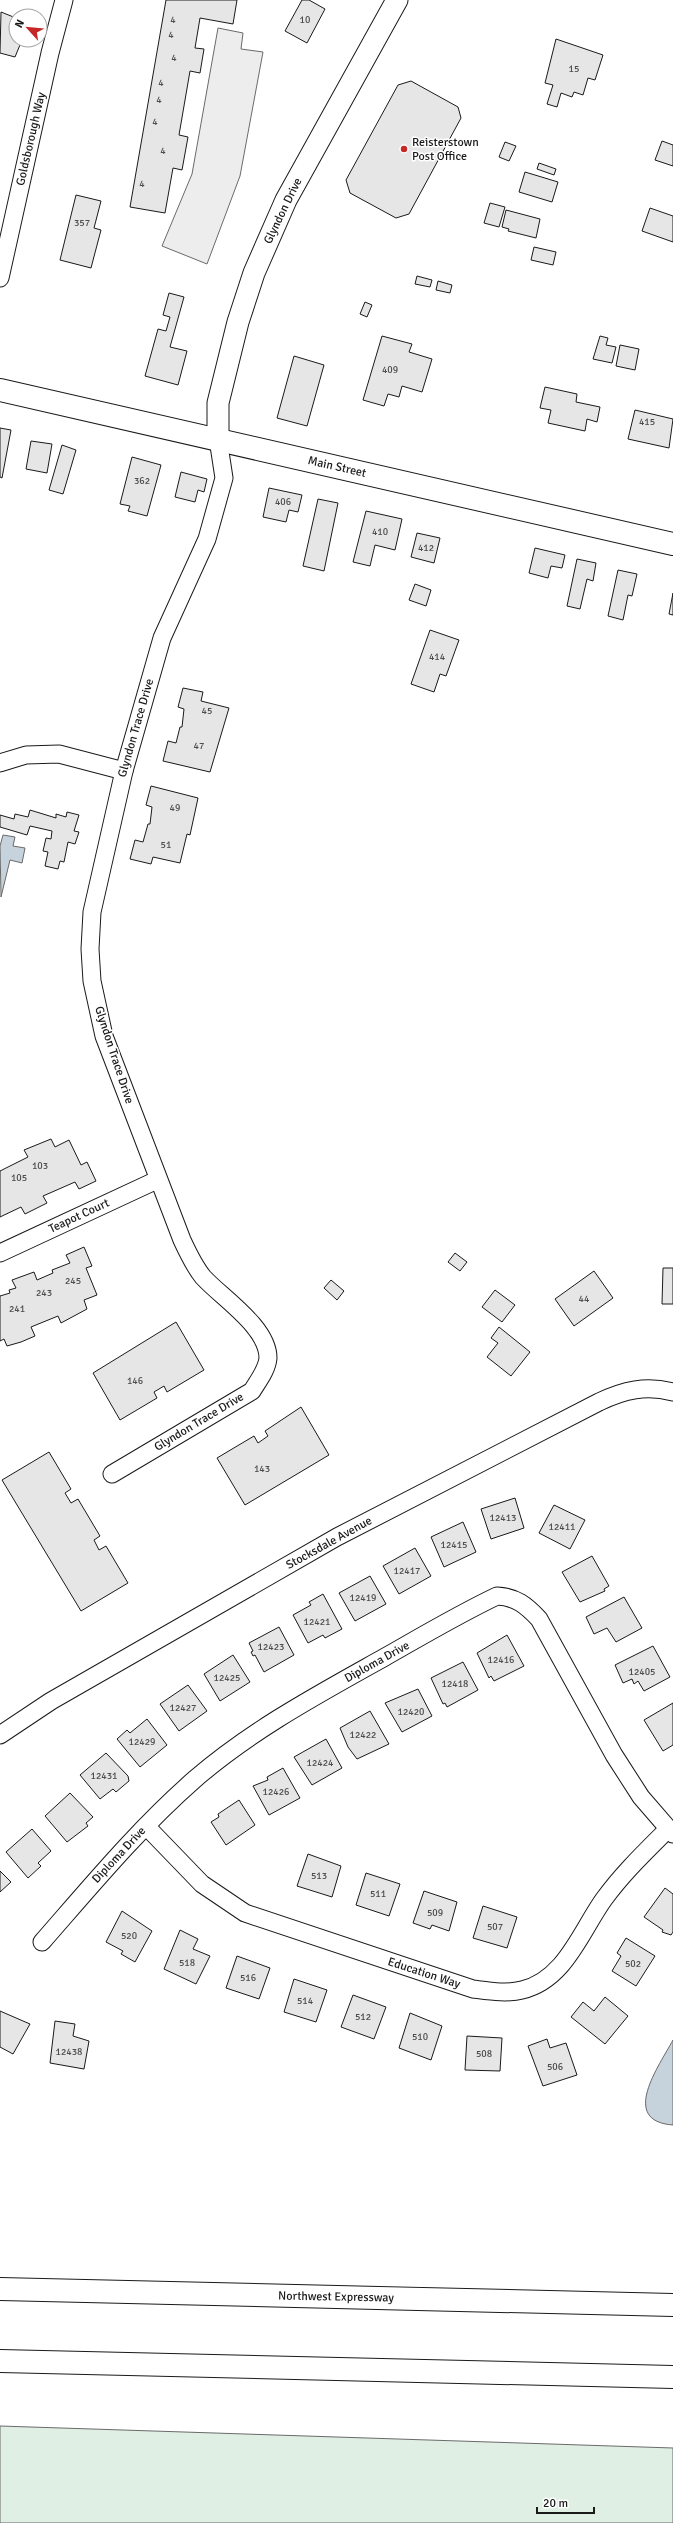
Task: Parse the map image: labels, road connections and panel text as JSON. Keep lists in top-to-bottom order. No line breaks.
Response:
{"streets":{"main road":["Main Street","Northwest Expressway"],"street":["Goldsborough Way","Glyndon Drive","Glyndon Trace Drive","Teapot Court","Stocksdale Avenue","Diploma Drive","Education Way"]},"crossings":[["Glyndon Drive","Main Street"],["Glyndon Drive","Glyndon Trace Drive"],["Main Street","Glyndon Trace Drive"],["Glyndon Trace Drive","Teapot Court"],["Diploma Drive","Education Way"]],"places":["Reisterstown Post Office"],"house_numbers":["4","10","4","4","15","4","4","4","4","4","357","409","415","362","406","410","412","414","45","47","49","51","103","105","245","243","44","241","146","143","12413","12411","12415","12417","12419","12421","12423","12416","12405","12425","12418","12427","12420","12422","12429","12424","12431","12426","513","511","509","507","520","518","502","516","514","512","510","12438","508","506"],"scale_bar":"20 m","north":"top left"}
